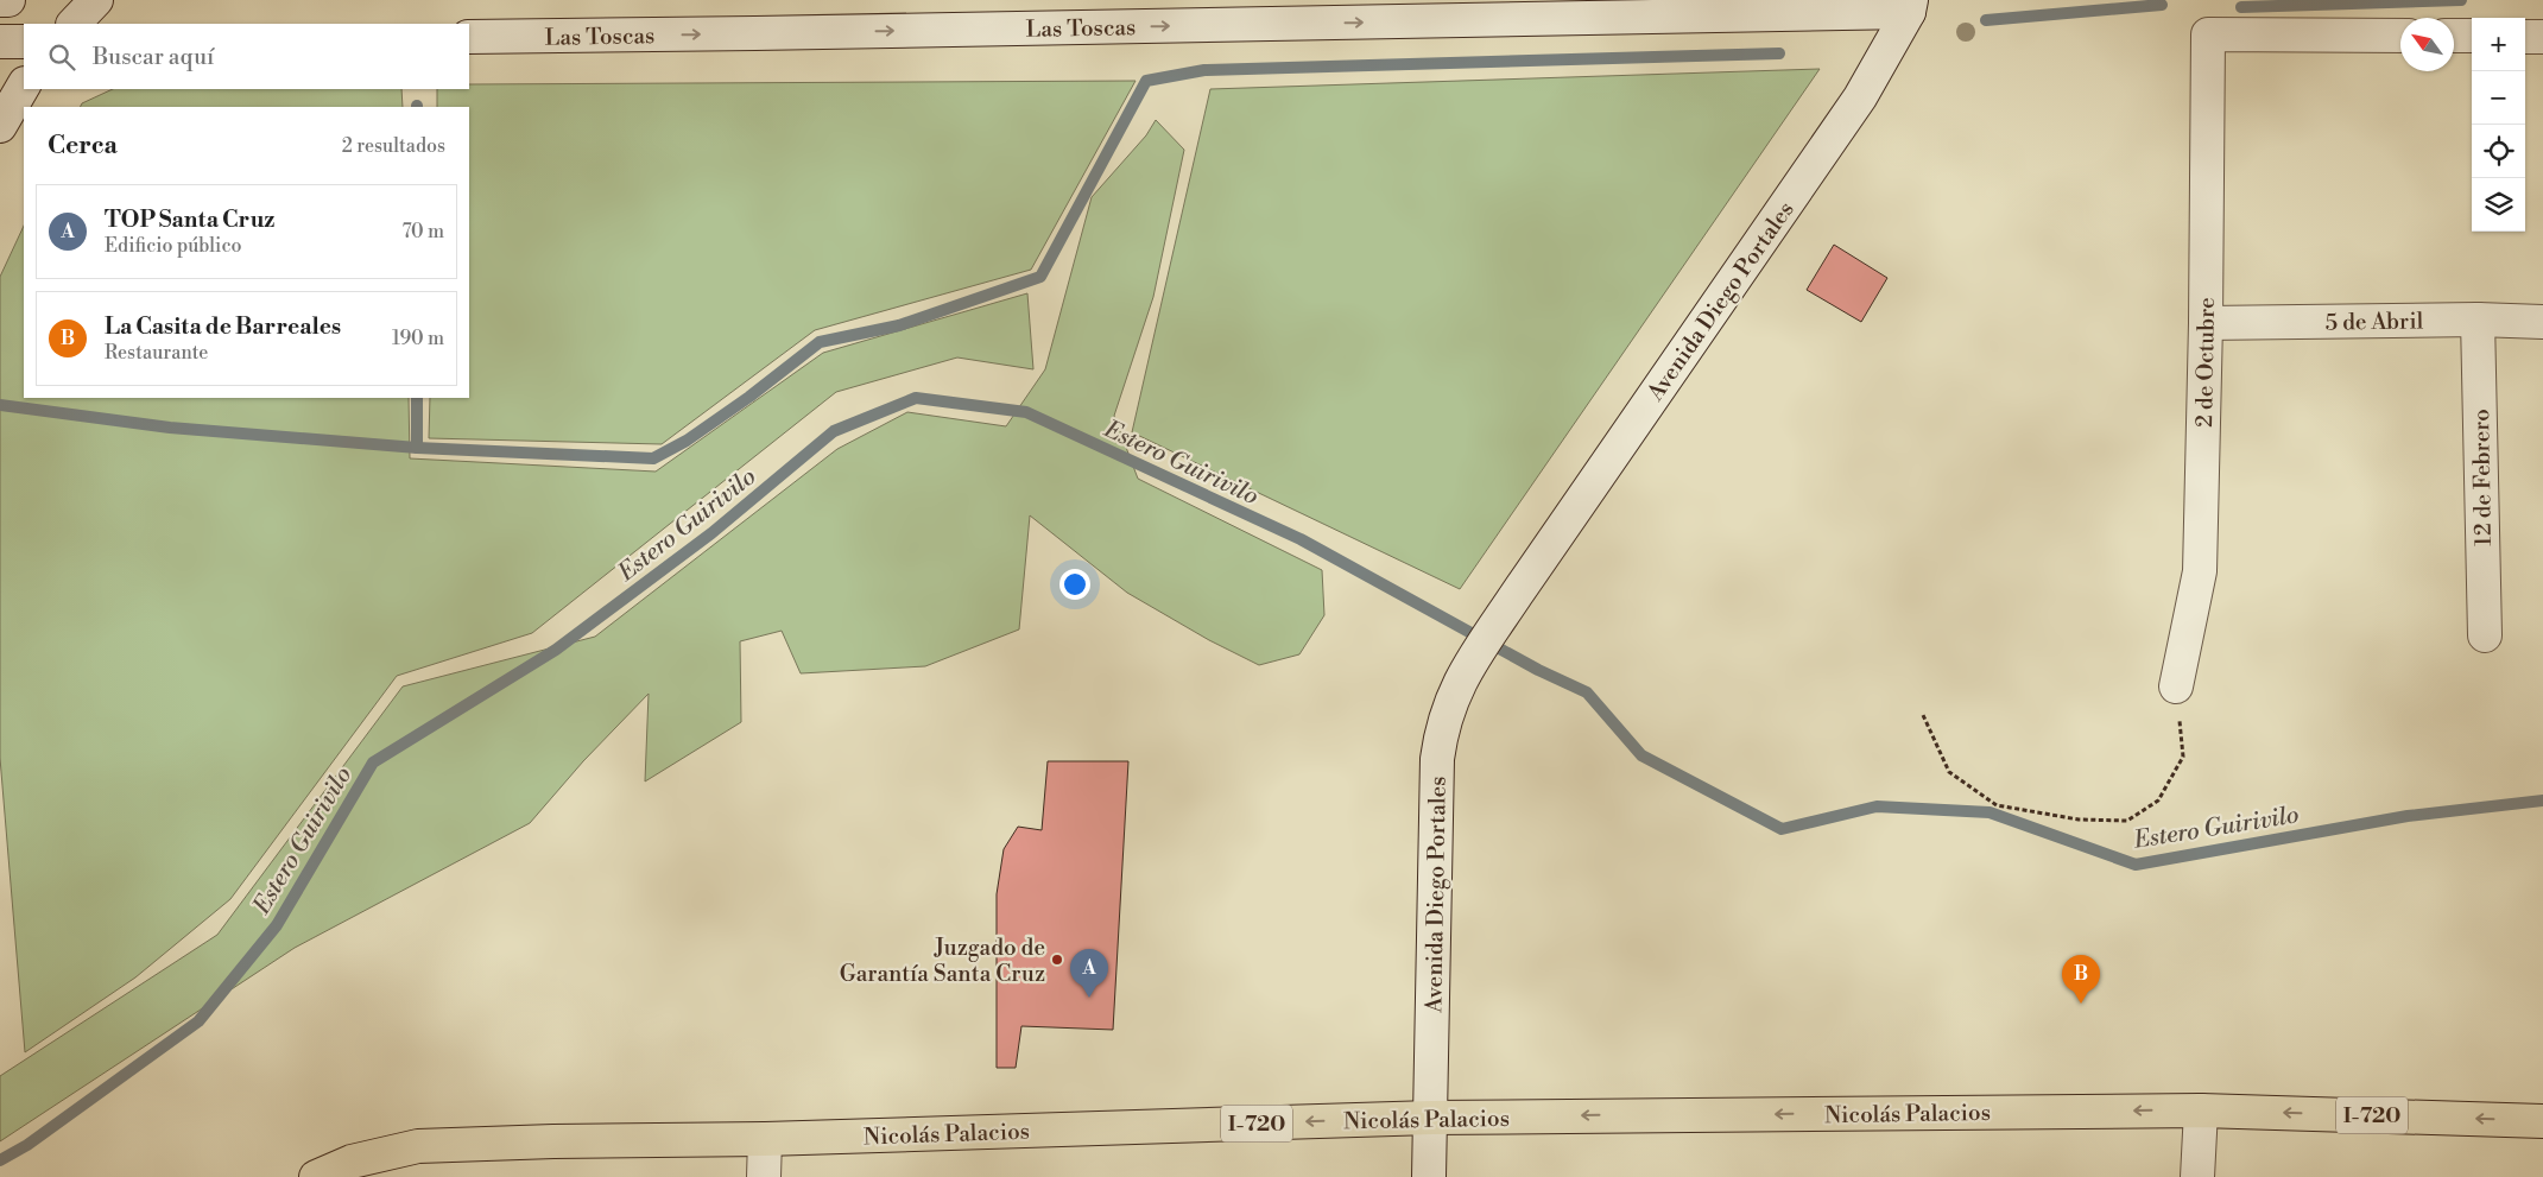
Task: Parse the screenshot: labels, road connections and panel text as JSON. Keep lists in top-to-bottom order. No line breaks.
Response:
{"streets":{"main road":["Nicolás Palacios","I-720"],"street":["Las Toscas","Avenida Diego Portales","5 de Abril","2 de Octubre","12 de Febrero"]},"crossings":[["Las Toscas","Avenida Diego Portales"],["Avenida Diego Portales","Nicolás Palacios"],["5 de Abril","2 de Octubre"],["5 de Abril","12 de Febrero"]],"one_way":["Las Toscas","Nicolás Palacios"],"water":["Estero Guirivilo"],"places":["Juzgado de Garantía Santa Cruz"],"north":"top left","page":{"map_buttons":["+","−"],"search":"Buscar aquí","heading":["Cerca","2 resultados"],"list":[{"mark":"A","name":"TOP Santa Cruz","note":"Edificio público","value":"70 m"},{"mark":"B","name":"La Casita de Barreales","note":"Restaurante","value":"190 m"}],"pins":["A","B"]}}
